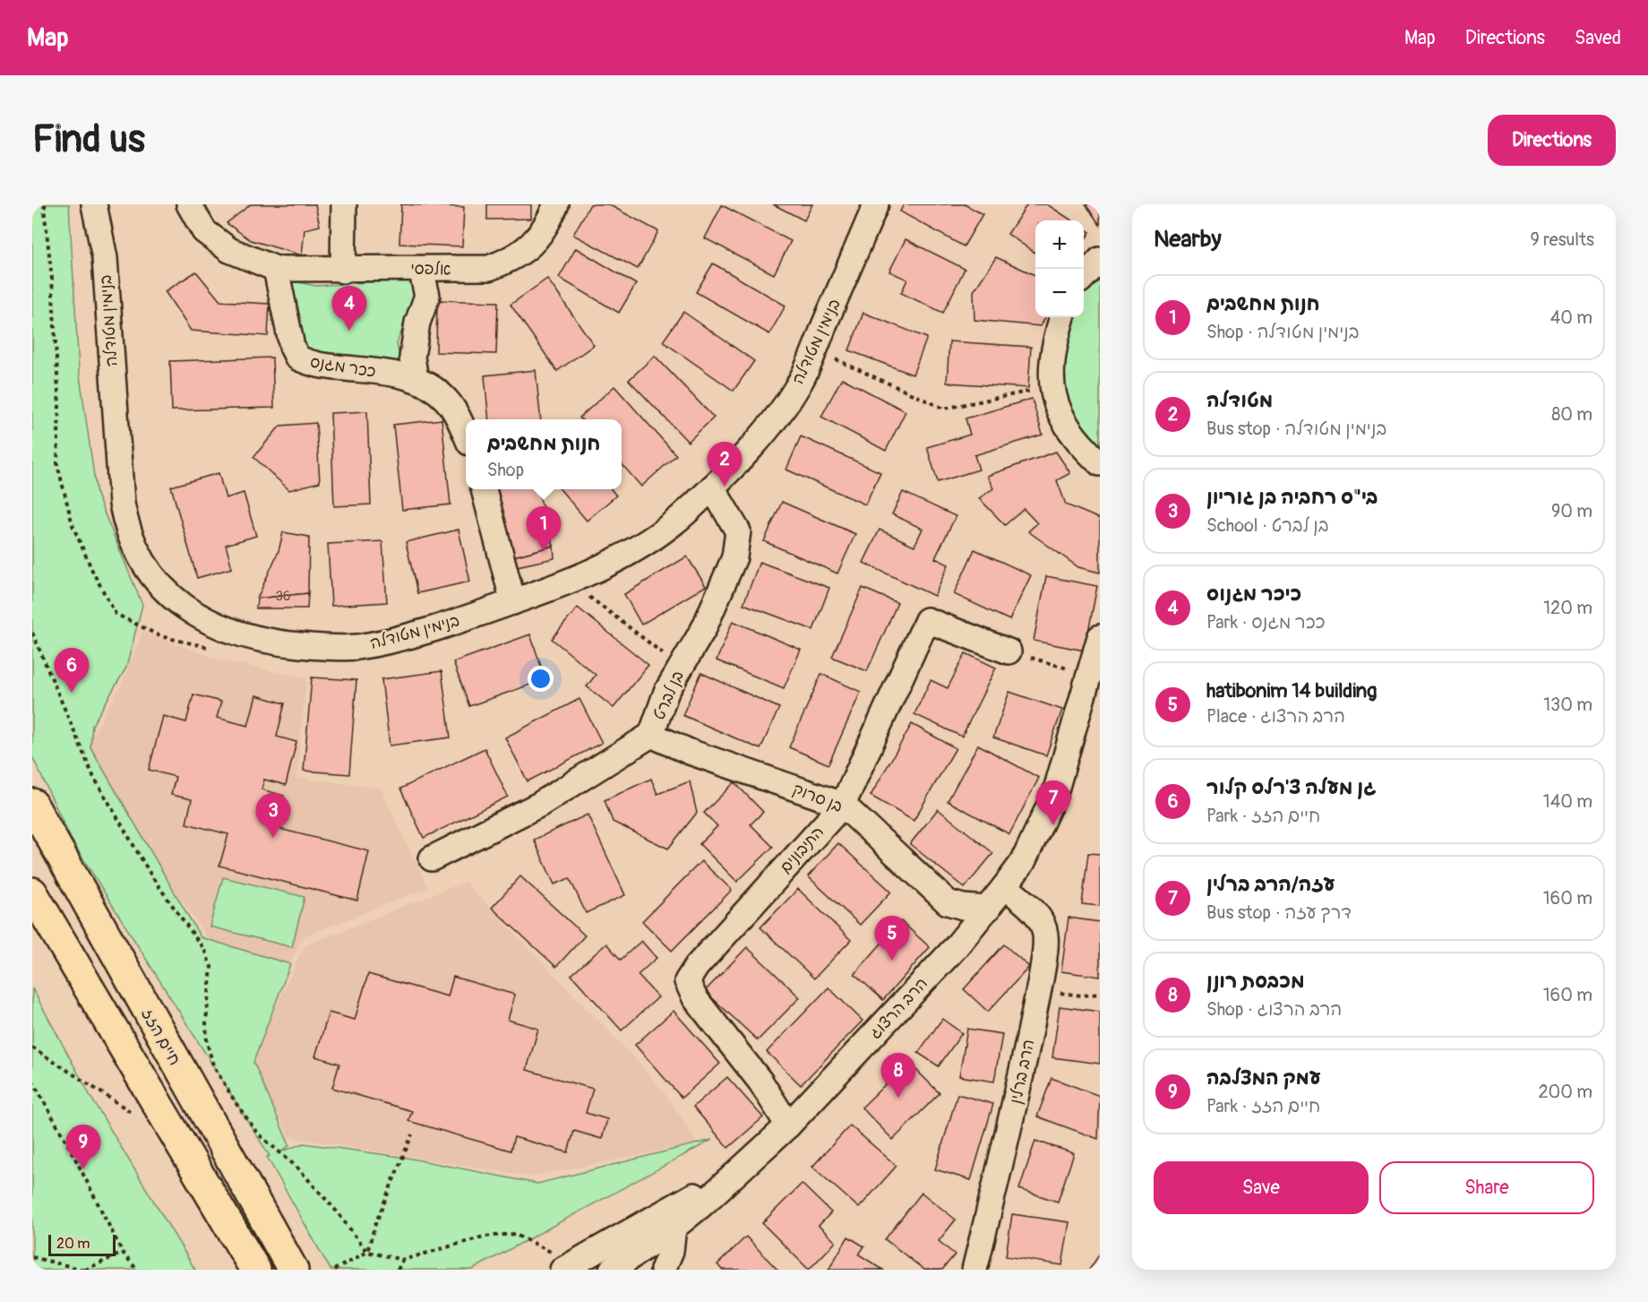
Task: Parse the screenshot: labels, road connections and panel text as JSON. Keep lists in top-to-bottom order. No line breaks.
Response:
{"streets":{"main road":["חיים הזז"],"street":["אלפסי","בנימין מטודלה","ככר מגנס","בן לברט","בן סרוק","התיבונים","הרב הרצוג","הרב ברלין"]},"crossings":[["אלפסי","ככר מגנס"],["בנימין מטודלה","בן לברט"],["בן לברט","בן סרוק"],["בן סרוק","התיבונים"],["התיבונים","הרב הרצוג"],["הרב הרצוג","הרב ברלין"]],"house_numbers":["36"],"scale_bar":"20 m","page":{"header":"Map","nav":["Map","Directions","Saved"],"buttons":["Directions",["Save","Share"]],"title":"Find us","heading":["Nearby","9 results"],"map_buttons":["+","−"],"list":[{"mark":"1","name":"חנות מחשבים","note":"Shop · בנימין מטודלה","value":"40 m"},{"mark":"2","name":"מטודלה","note":"Bus stop · בנימין מטודלה","value":"80 m"},{"mark":"3","name":"בי\"ס רחביה בן גוריון","note":"School · בן לברט","value":"90 m"},{"mark":"4","name":"כיכר מגנוס","note":"Park · ככר מגנס","value":"120 m"},{"mark":"5","name":"hatibonim 14 building","note":"Place · הרב הרצוג","value":"130 m"},{"mark":"6","name":"גן מעלה צ'רלס קלור","note":"Park · חיים הזז","value":"140 m"},{"mark":"7","name":"עזה/הרב ברלין","note":"Bus stop · דרך עזה","value":"160 m"},{"mark":"8","name":"מכבסת רונן","note":"Shop · הרב הרצוג","value":"160 m"},{"mark":"9","name":"עמק המצלבה","note":"Park · חיים הזז","value":"200 m"}],"pins":["4","2","1","6","7","3","5","8","9"],"popup":["חנות מחשבים","Shop"],"scale":"20 m"}}
